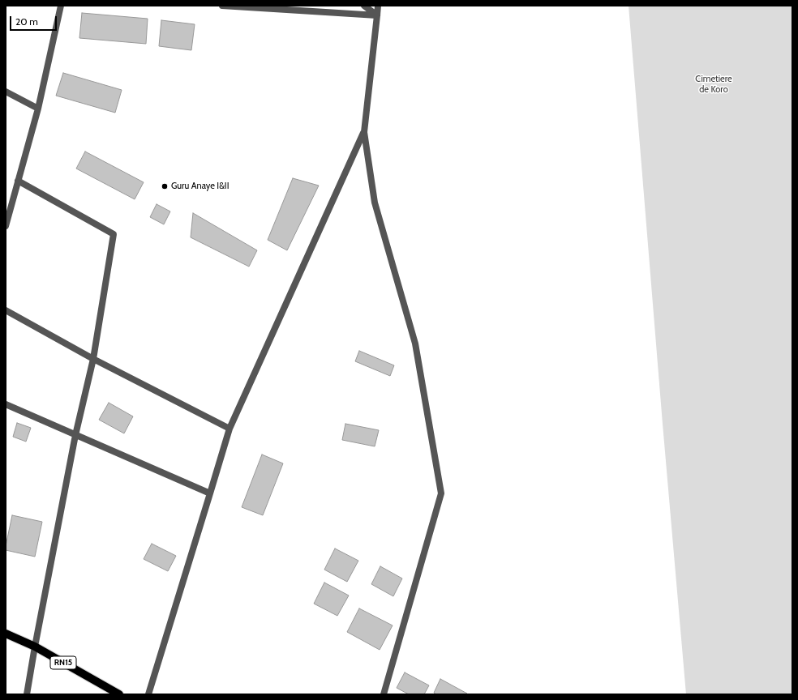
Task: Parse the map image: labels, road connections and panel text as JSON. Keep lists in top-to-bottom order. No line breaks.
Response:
{"streets":{"main road":["RN15"]},"parks":["Cimetiere de Koro"],"places":["Guru Anaye I&II"],"scale_bar":"20 m"}
